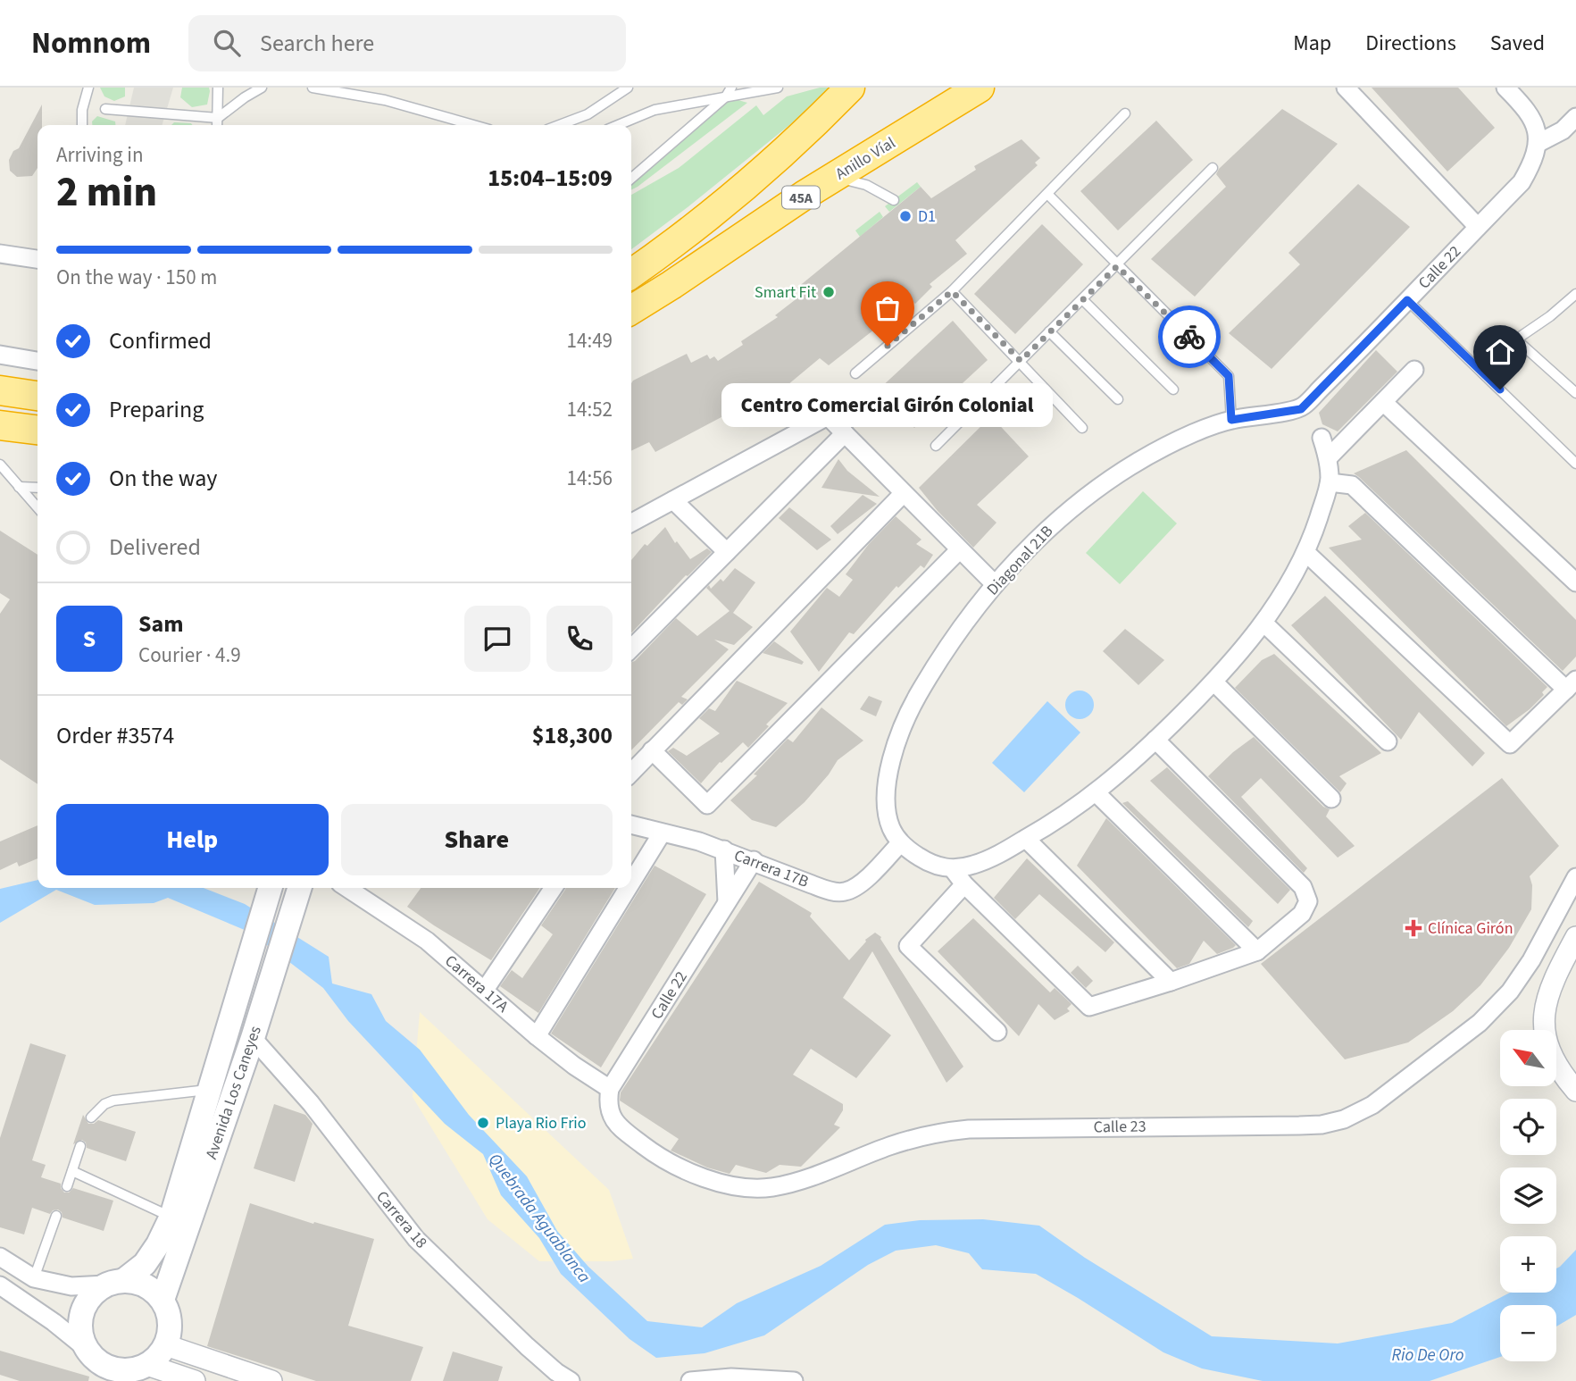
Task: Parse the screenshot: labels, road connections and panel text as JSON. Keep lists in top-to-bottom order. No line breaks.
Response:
{"streets":{"highway":["Anillo Víal","45A"],"main road":["Avenida Los Caneyes"],"street":["Calle 22","Diagonal 21B","Carrera 17B","Carrera 17A","Calle 23","Carrera 18"]},"crossings":[["Calle 22","Diagonal 21B"],["Calle 22","Carrera 17B"],["Calle 22","Carrera 17A"],["Calle 22","Calle 23"],["Diagonal 21B","Carrera 17B"],["Carrera 17A","Calle 23"],["Avenida Los Caneyes","Carrera 18"]],"water":["Quebrada Aguablanca","Rio De Oro"],"places":{"other":["D1","Smart Fit","Centro Comercial Girón Colonial","Playa Rio Frio"],"health":["Clínica Girón"]},"north":"top left","page":{"header":"Nomnom","search":"Search here","nav":["Map","Directions","Saved"],"heading":["2 min","Arriving in","15:04–15:09"],"panel":["Sam","Courier · 4.9","Order #3574","$18,300"],"bar":"On the way · 150 m","list":[["Confirmed","14:49"],["Preparing","14:52"],["On the way","14:56"],"Delivered"],"bubble":"Centro Comercial Girón Colonial","round":"S","buttons":["Help","Share"],"map_buttons":["+","−"]}}
